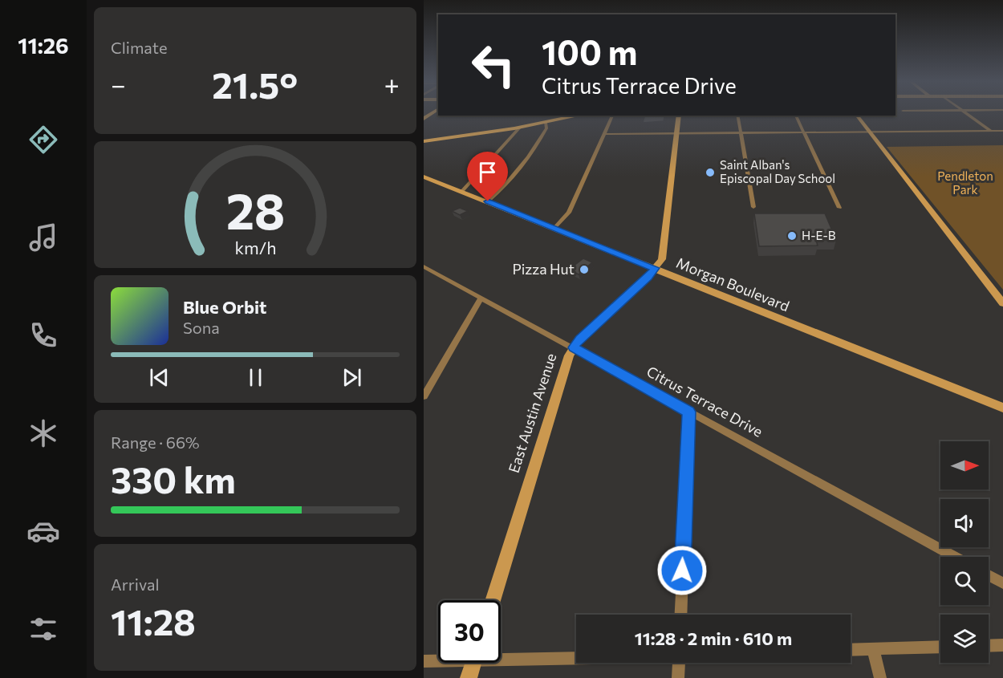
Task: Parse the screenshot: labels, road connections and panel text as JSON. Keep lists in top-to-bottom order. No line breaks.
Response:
{"streets":{"street":["Morgan Boulevard","Citrus Terrace Drive","East Austin Avenue"]},"crossings":[["Morgan Boulevard","East Austin Avenue"],["Citrus Terrace Drive","East Austin Avenue"]],"parks":["Pendleton Park"],"places":["Saint Alban's Episcopal Day School","H-E-B","Pizza Hut"],"north":"right","page":{"tabs":"11:26","tile":["Climate",["Range · 66%","330 km"],["Arrival","11:28"]],"turn":["100 m","Citrus Terrace Drive"],"heat":["−","21.5°","+"],"song":["Blue Orbit","Sona"],"limit":"30","trip":"11:28 · 2 min · 610 m","gauge":["28","km/h"]}}
